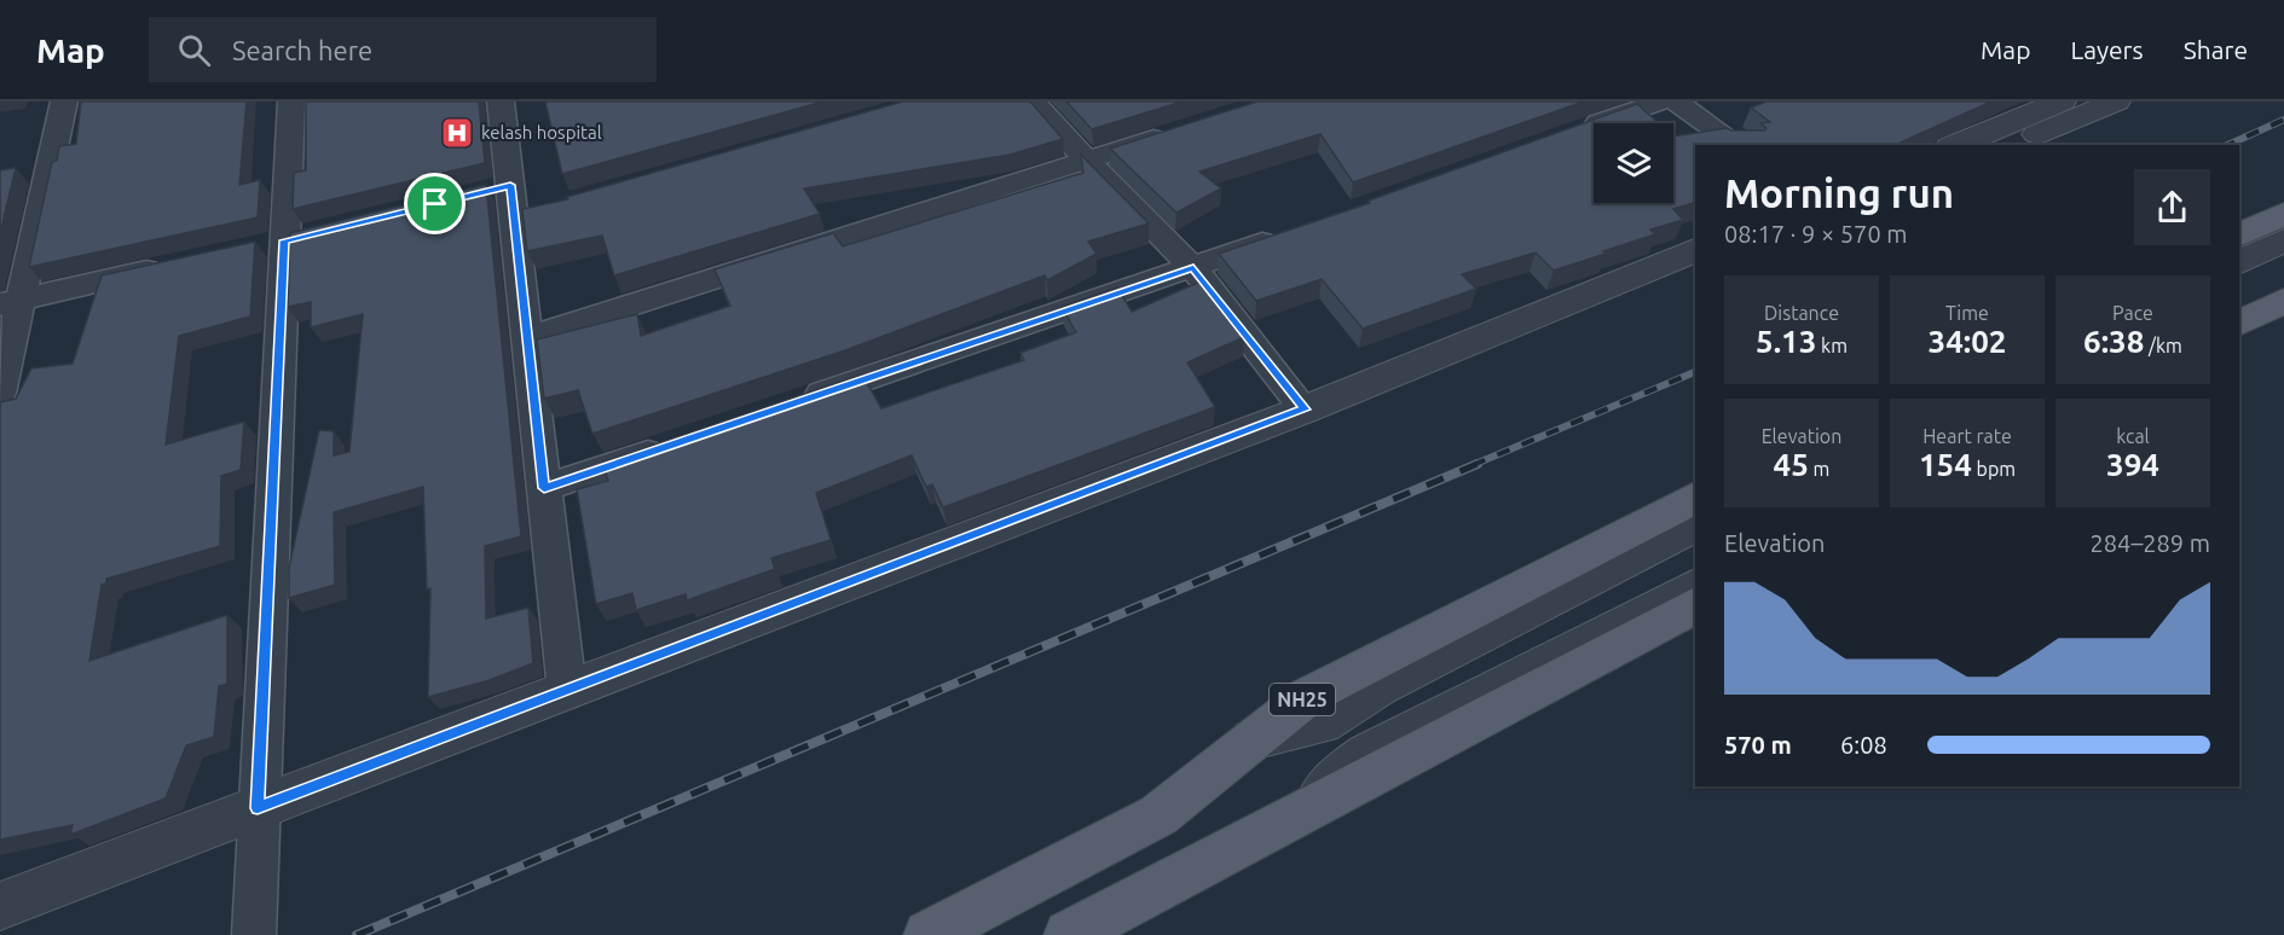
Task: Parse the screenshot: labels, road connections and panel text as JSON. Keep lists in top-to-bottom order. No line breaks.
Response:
{"streets":{"main road":["NH25"]},"places":{"hospital":["kelash hospital"]},"page":{"header":"Map","search":"Search here","nav":["Map","Layers","Share"],"heading":["Morning run","08:17 · 9 × 570 m"],"stats":[["Distance","5.13 km"],["Time","34:02"],["Pace","6:38 /km"],["Elevation","45 m"],["Heart rate","154 bpm"],["kcal","394"]],"chart":["Elevation","284–289 m"],"list":[{"name":"570 m","note":"6:08"}]}}
